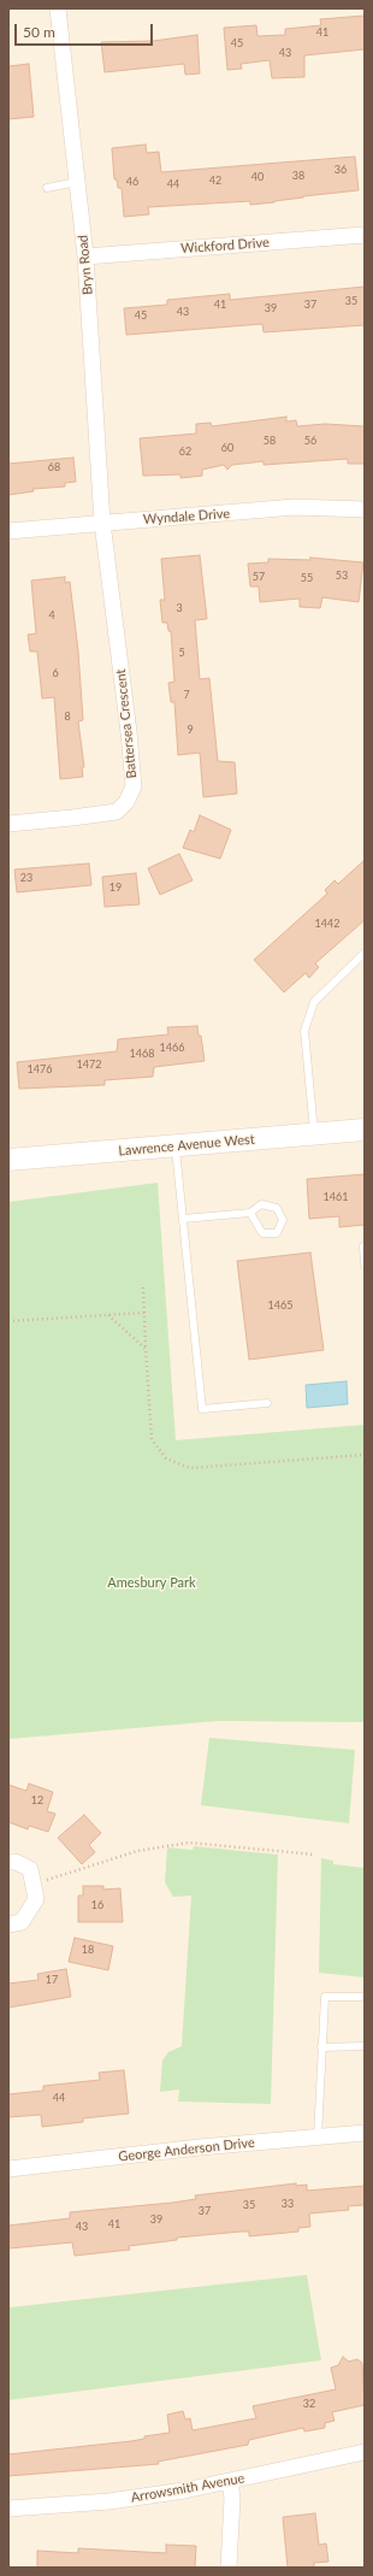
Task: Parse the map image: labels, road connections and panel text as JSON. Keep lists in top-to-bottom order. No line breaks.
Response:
{"streets":{"main road":["Lawrence Avenue West"],"street":["Wickford Drive","Bryn Road","Wyndale Drive","Battersea Crescent","George Anderson Drive","Arrowsmith Avenue"]},"crossings":[["Wickford Drive","Bryn Road"],["Bryn Road","Wyndale Drive"],["Bryn Road","Battersea Crescent"],["Wyndale Drive","Battersea Crescent"]],"parks":["Amesbury Park"],"house_numbers":["41","45","43","36","38","40","42","46","44","35","41","37","39","43","45","58","56","60","62","68","53","57","55","3","4","5","6","7","8","9","23","19","1442","1466","1468","1472","1476","1461","1465","12","16","18","17","44","33","35","37","39","41","43","32"],"scale_bar":"50 m"}
